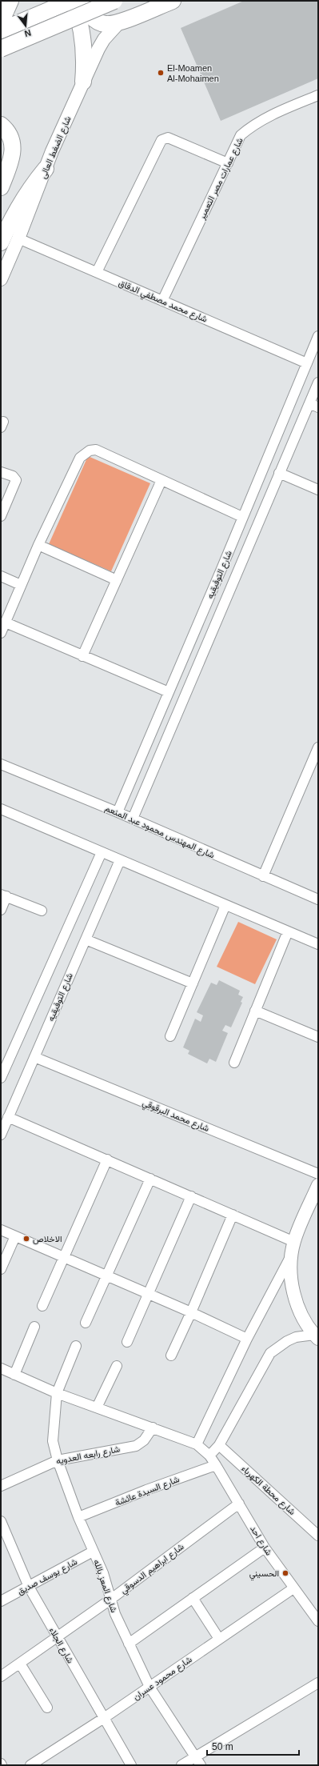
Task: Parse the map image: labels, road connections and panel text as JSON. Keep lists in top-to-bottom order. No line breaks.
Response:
{"streets":{"street":["شارع الضغط العالى","شارع عمارات مصر التعمير","شارع محمد مصطفي الدقاق","شارع التوفيقيه","شارع المهندس محمود عبد المنعم","شارع محمد البرقوقي","شارع رابعه العدويه","شارع محطة الكهرباء","شارع السيدة عائشة","شارع احد","شارع ابراهيم الدسوقي","شارع يوسف صديق","شارع المعز بالله","شارع الجلاء","شارع محمود عسران"]},"crossings":[["شارع الضغط العالى","شارع محمد مصطفي الدقاق"],["شارع عمارات مصر التعمير","شارع محمد مصطفي الدقاق"],["شارع محمد مصطفي الدقاق","شارع التوفيقيه"],["شارع التوفيقيه","شارع المهندس محمود عبد المنعم"],["شارع التوفيقيه","شارع محمد البرقوقي"],["شارع رابعه العدويه","شارع المعز بالله"],["شارع السيدة عائشة","شارع احد"],["شارع السيدة عائشة","شارع المعز بالله"],["شارع احد","شارع ابراهيم الدسوقي"],["شارع احد","شارع محمود عسران"],["شارع ابراهيم الدسوقي","شارع المعز بالله"],["شارع ابراهيم الدسوقي","شارع الجلاء"],["شارع يوسف صديق","شارع المعز بالله"],["شارع يوسف صديق","شارع الجلاء"],["شارع المعز بالله","شارع محمود عسران"],["شارع الجلاء","شارع محمود عسران"]],"places":["El-Moamen Al-Mohaimen","الاخلاص","الحسيني"],"scale_bar":"50 m","north":"bottom"}
